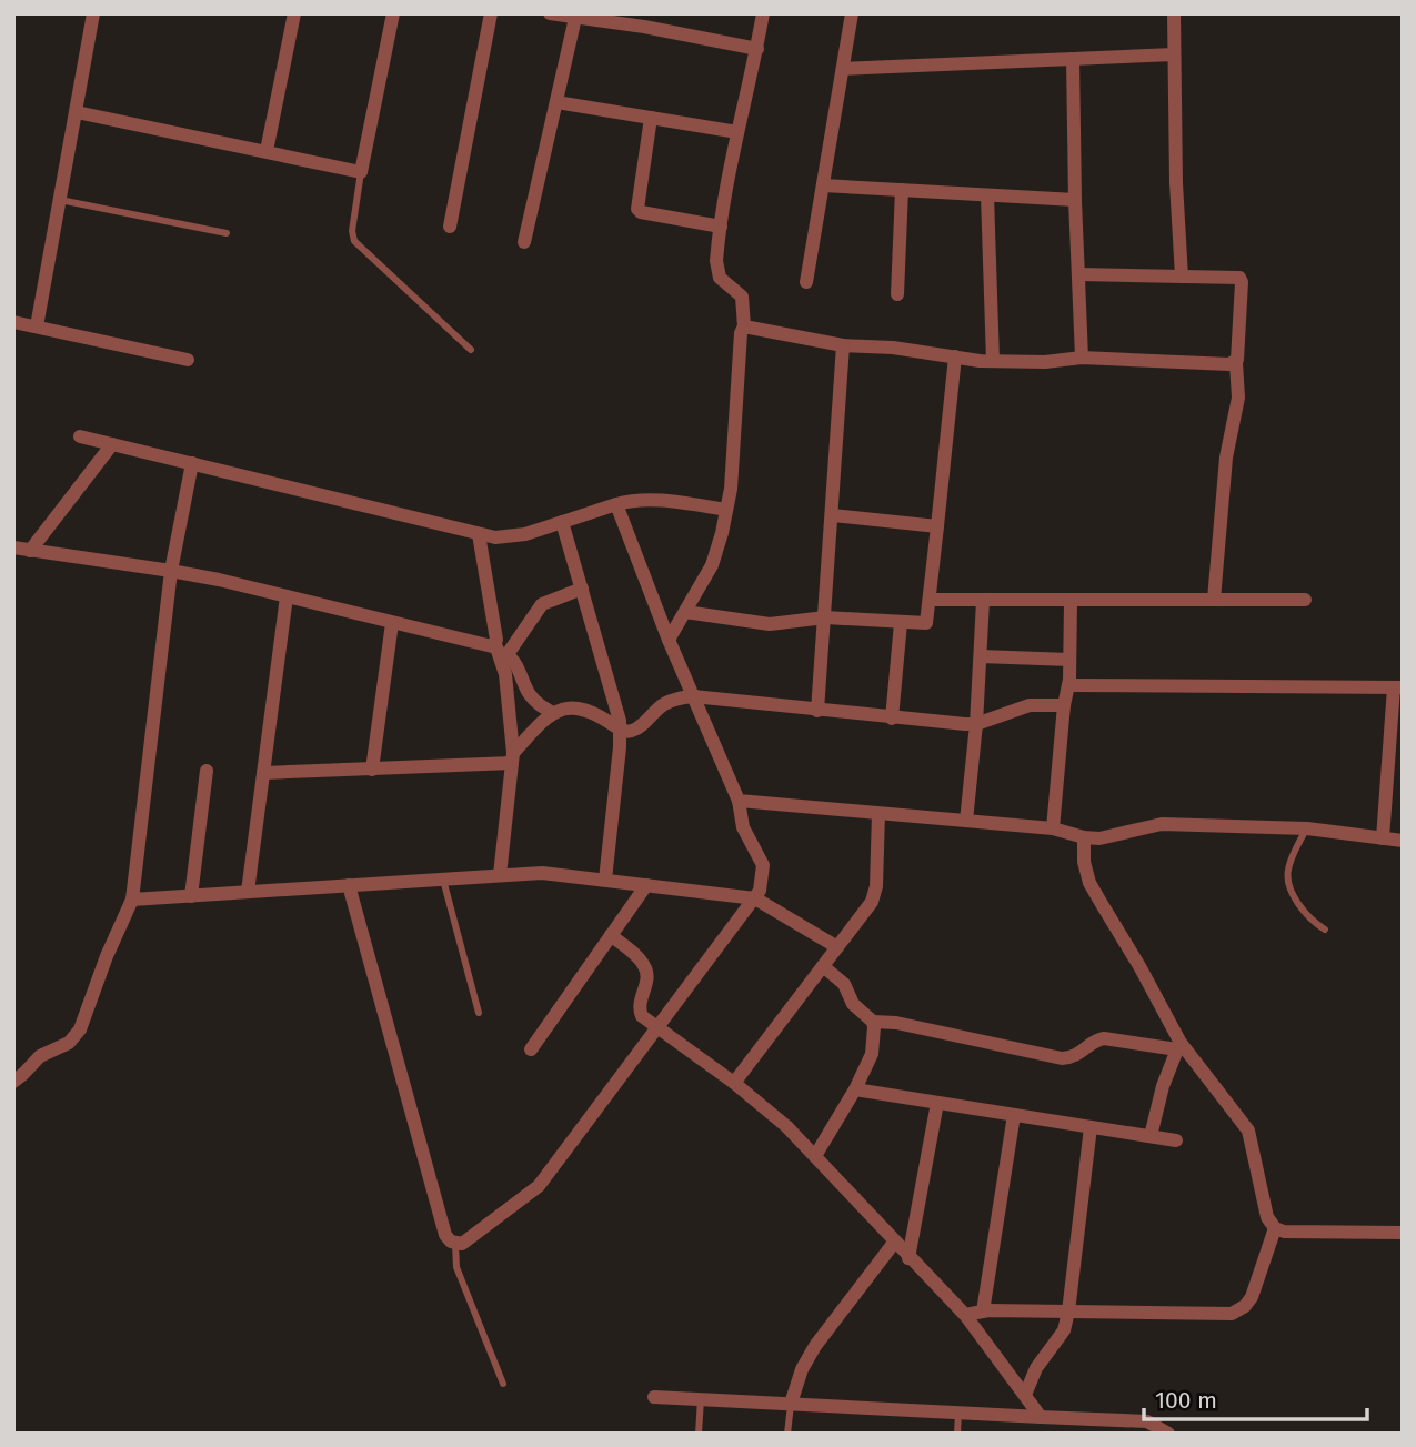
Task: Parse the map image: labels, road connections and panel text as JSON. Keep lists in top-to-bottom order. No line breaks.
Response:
{"scale_bar":"100 m"}
